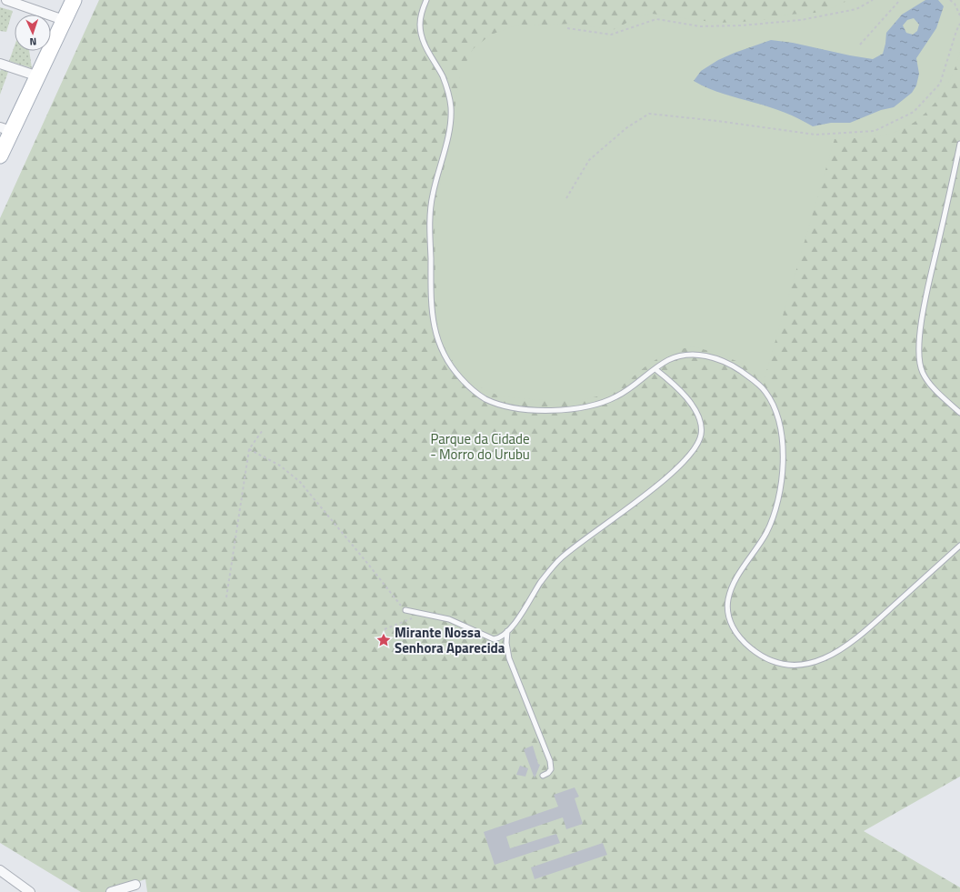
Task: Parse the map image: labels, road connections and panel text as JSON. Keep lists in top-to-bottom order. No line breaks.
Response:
{"parks":["Parque da Cidade - Morro do Urubu"],"places":{"place":["Mirante Nossa Senhora Aparecida"]},"north":"bottom"}
